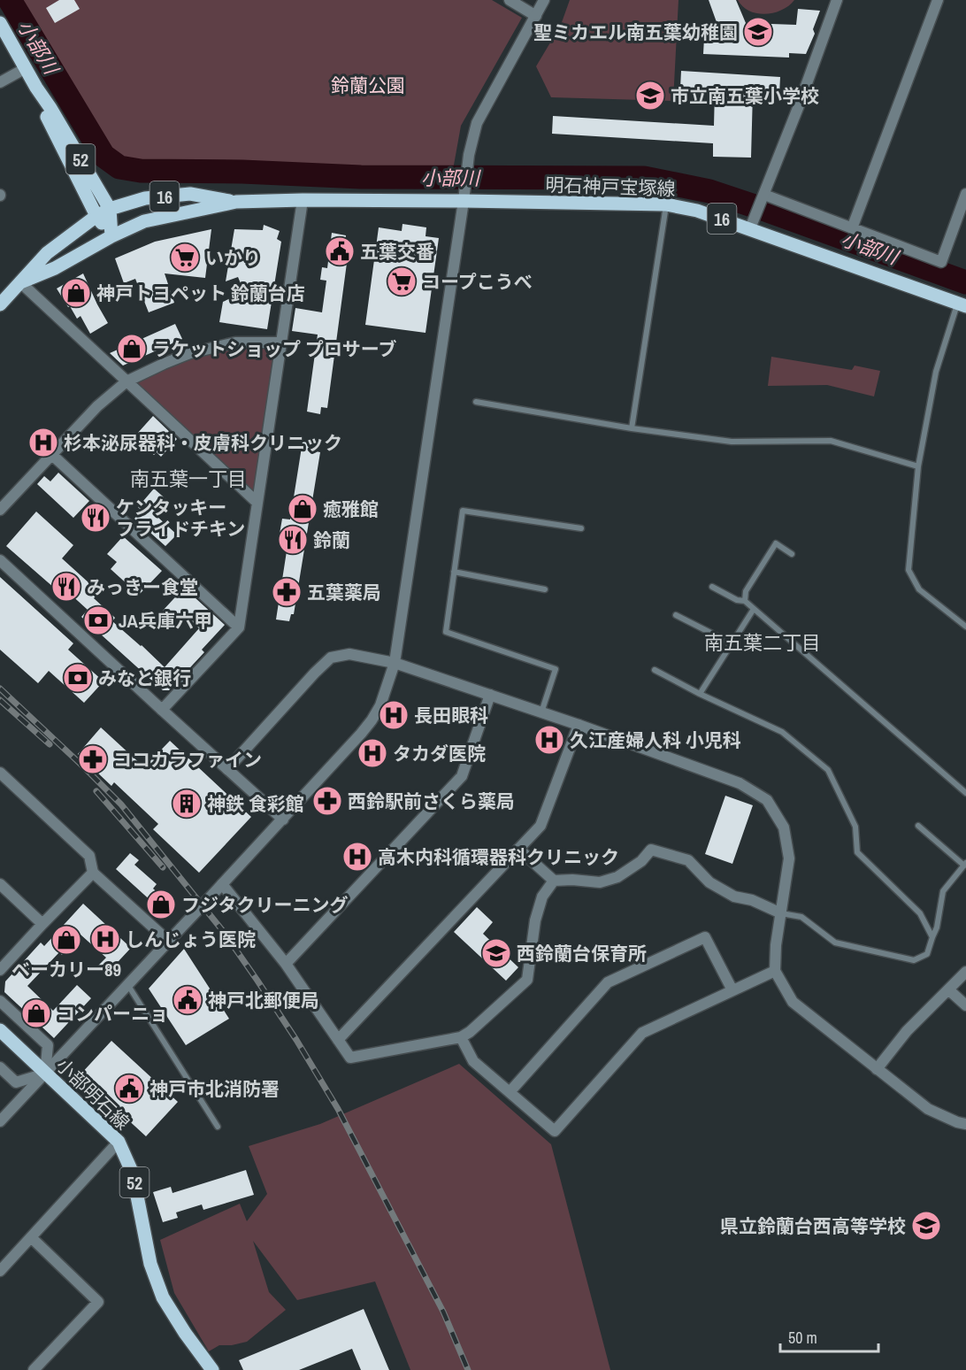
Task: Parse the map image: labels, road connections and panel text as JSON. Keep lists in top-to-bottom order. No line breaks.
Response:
{"streets":{"main road":["52","明石神戸宝塚線","16","小部明石線"]},"crossings":[["52","明石神戸宝塚線"]],"districts":["南五葉一丁目","南五葉二丁目"],"water":["小部川"],"parks":["鈴蘭公園"],"places":{"school or university":["聖ミカエル南五葉幼稚園","市立南五葉小学校","西鈴蘭台保育所","県立鈴蘭台西高等学校"],"public building":["五葉交番","神戸北郵便局","神戸市北消防署"],"supermarket":["いかり","コープこうべ"],"shop":["神戸トヨペット 鈴蘭台店","ラケットショップ プロサーブ","癒雅館","フジタクリーニング","ベーカリー89","コンパーニョ"],"hospital":["杉本泌尿器科・皮膚科クリニック","長田眼科","久江産婦人科 小児科","タカダ医院","高木内科循環器科クリニック","しんじょう医院"],"restaurant":["ケンタッキー フライドチキン","鈴蘭","みっきー食堂"],"pharmacy":["五葉薬局","ココカラファイン","西鈴駅前さくら薬局"],"bank":["JA兵庫六甲","みなと銀行"],"building":["神鉄 食彩館"]},"scale_bar":"50 m"}
